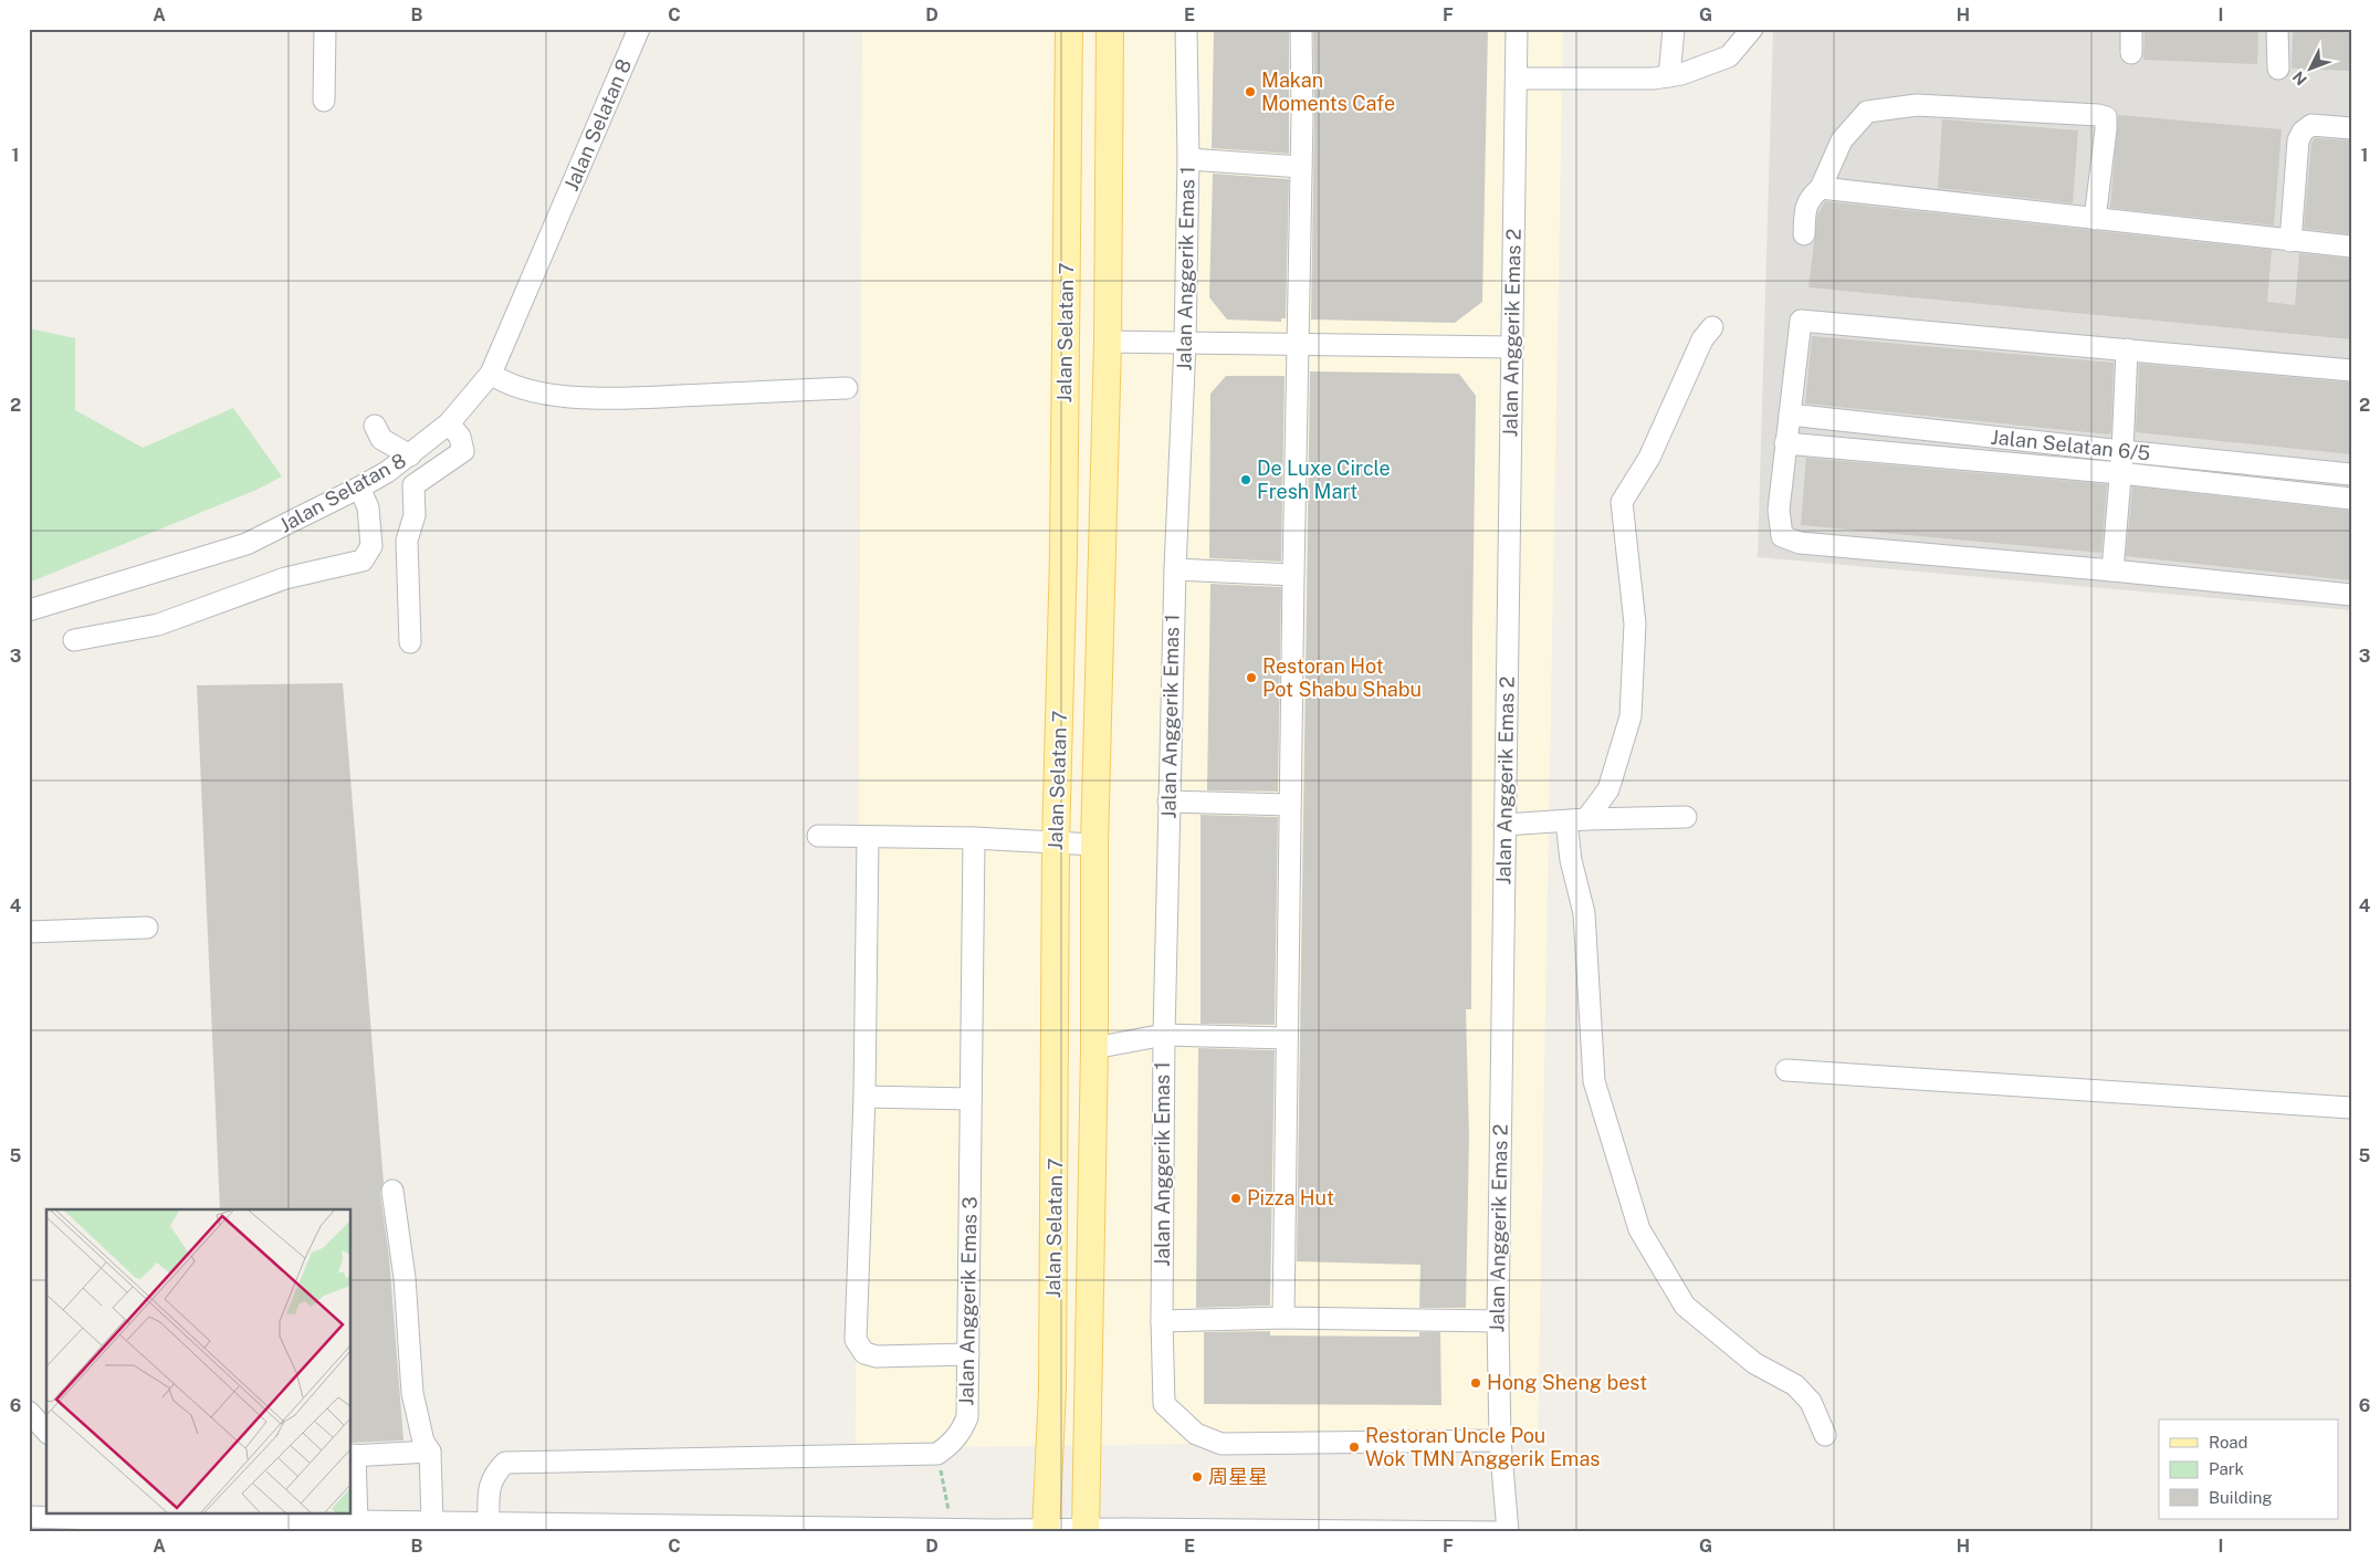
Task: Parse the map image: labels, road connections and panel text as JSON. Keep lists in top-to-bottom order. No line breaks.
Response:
{"streets":{"main road":["Jalan Selatan 7"],"street":["Jalan Selatan 8","Jalan Anggerik Emas 1","Jalan Anggerik Emas 2","Jalan Selatan 6/5","Jalan Anggerik Emas 3"]},"crossings":[["Jalan Anggerik Emas 1","Jalan Anggerik Emas 2"]],"places":["Makan Moments Cafe","De Luxe Circle Fresh Mart","Restoran Hot Pot Shabu Shabu","Pizza Hut","Hong Sheng best","Restoran Uncle Pou Wok TMN Anggerik Emas","周星星"],"legend":["Road","Park","Building"],"north":"bottom left","grid":{"columns":["A","B","C","D","E","F","G","H","I"],"rows":["1","2","3","4","5","6"]}}
